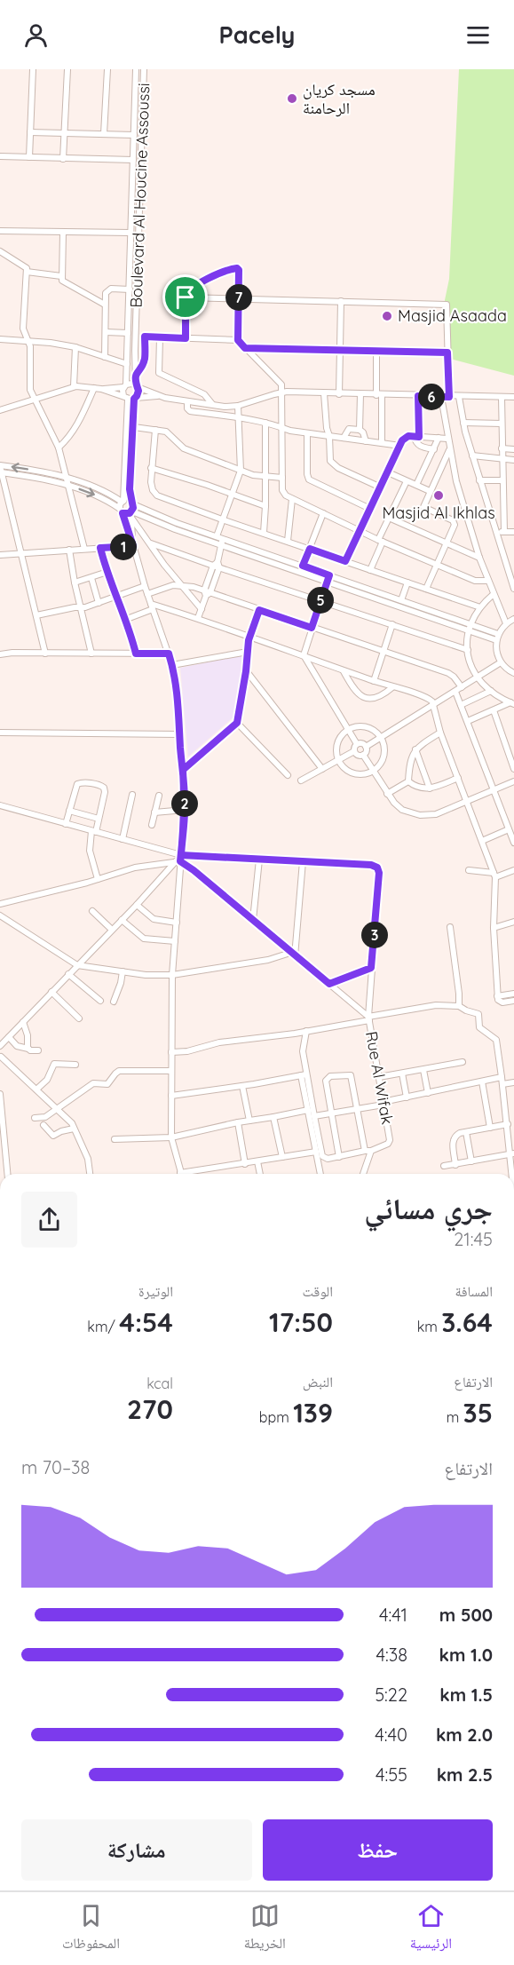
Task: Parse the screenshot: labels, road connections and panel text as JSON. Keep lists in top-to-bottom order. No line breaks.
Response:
{"streets":{"street":["Boulevard Al Houcine Assoussi","Rue Al Wifak"]},"places":["مسجد كريان الرحامنة","Masjid Asaada","Masjid Al Ikhlas"],"page":{"header":"Pacely","pins":["7","6","1","5","2","3"],"heading":["جري مسائي","21:45"],"stats":[["المسافة","3.64 km"],["الوقت","17:50"],["الوتيرة","4:54 /km"],["الارتفاع","35 m"],["النبض","139 bpm"],["kcal","270"]],"chart":["الارتفاع","38–70 m"],"list":[{"name":"500 m","note":"4:41"},{"name":"1.0 km","note":"4:38"},{"name":"1.5 km","note":"5:22"},{"name":"2.0 km","note":"4:40"},{"name":"2.5 km","note":"4:55"}],"buttons":["حفظ","مشاركة"],"tabs":["الرئيسية","الخريطة","المحفوظات"]}}
